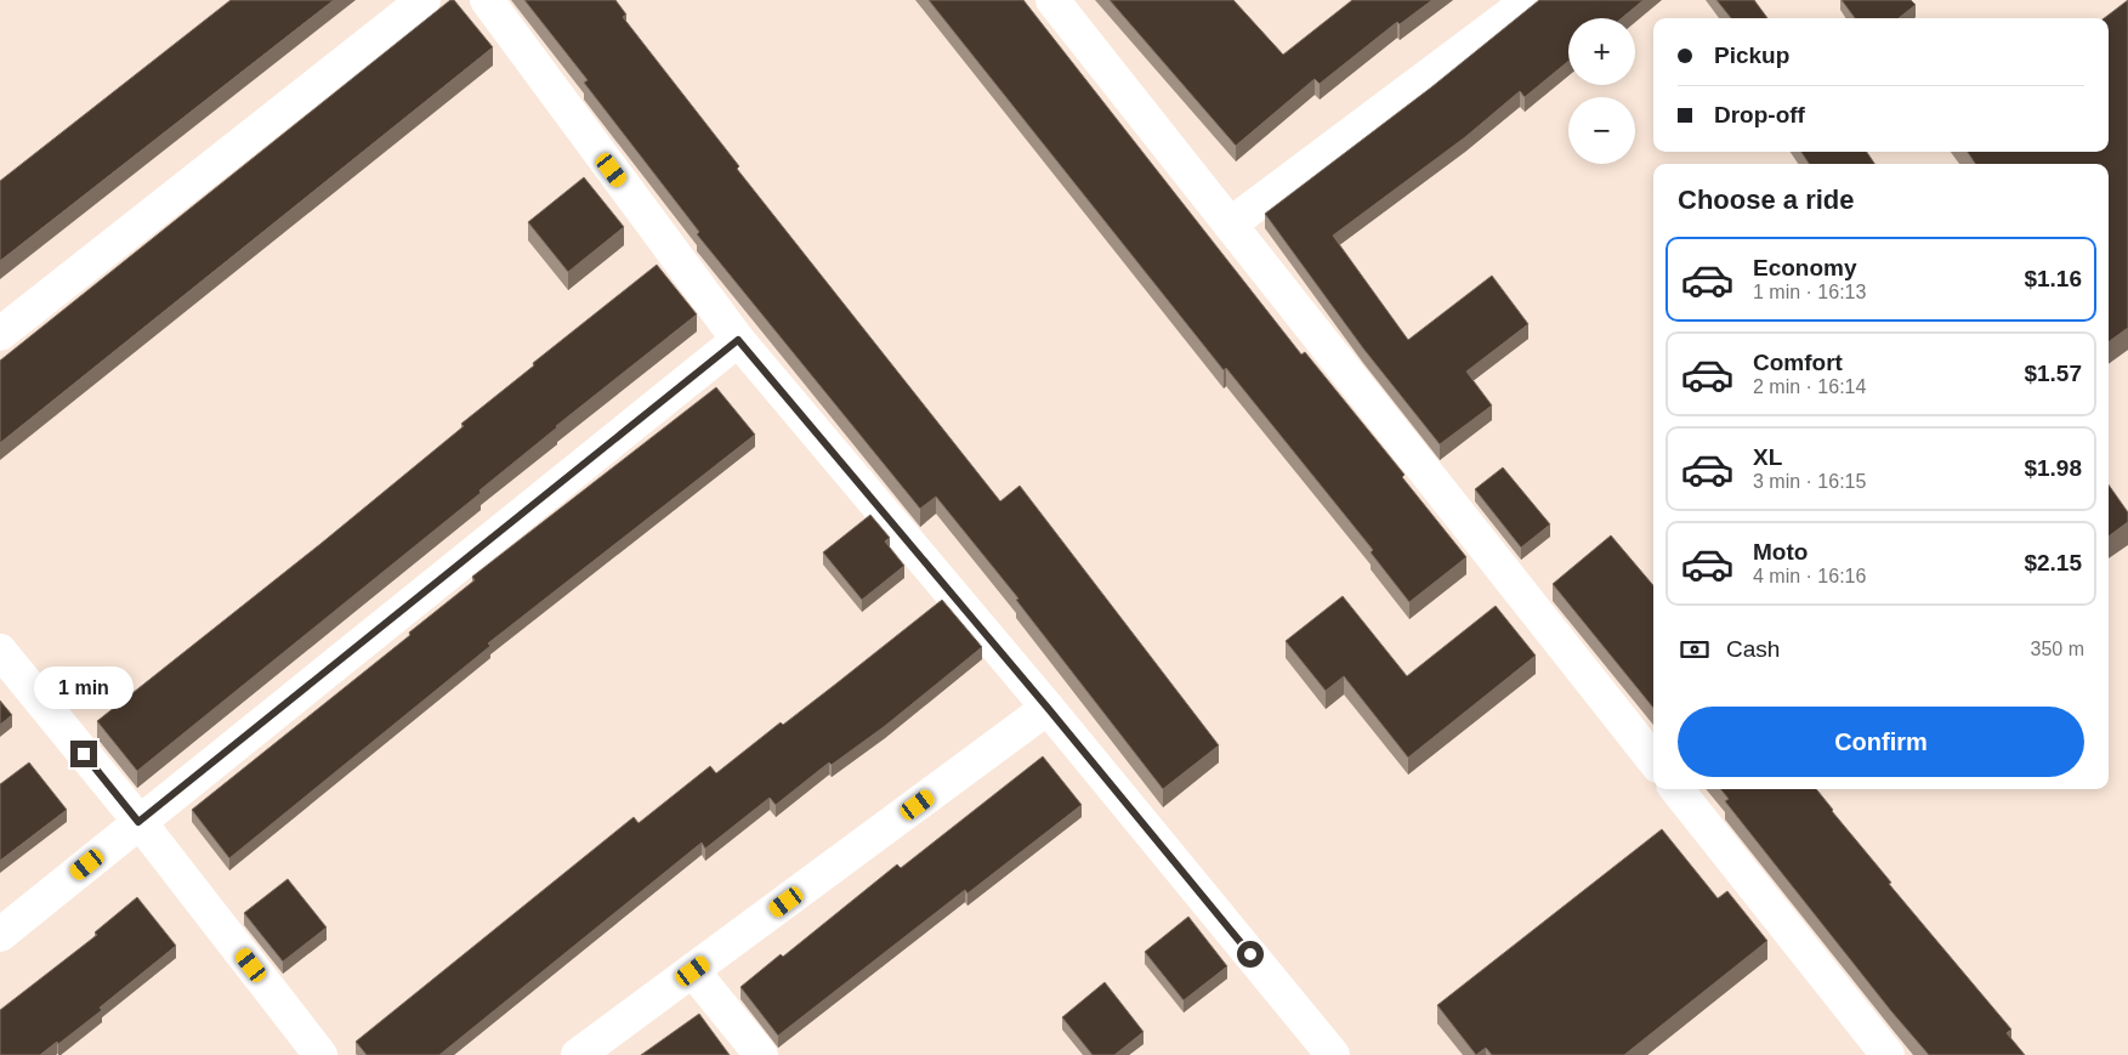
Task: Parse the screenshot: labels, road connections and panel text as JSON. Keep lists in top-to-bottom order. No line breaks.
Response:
{"page":{"map_buttons":["+","−"],"banner":["Pickup","Drop-off"],"heading":"Choose a ride","list":[{"name":"Economy","note":"1 min · 16:13","value":"$1.16"},{"name":"Comfort","note":"2 min · 16:14","value":"$1.57"},{"name":"XL","note":"3 min · 16:15","value":"$1.98"},{"name":"Moto","note":"4 min · 16:16","value":"$2.15"}],"pay":["Cash","350 m"],"bubble":"1 min","buttons":"Confirm"}}
